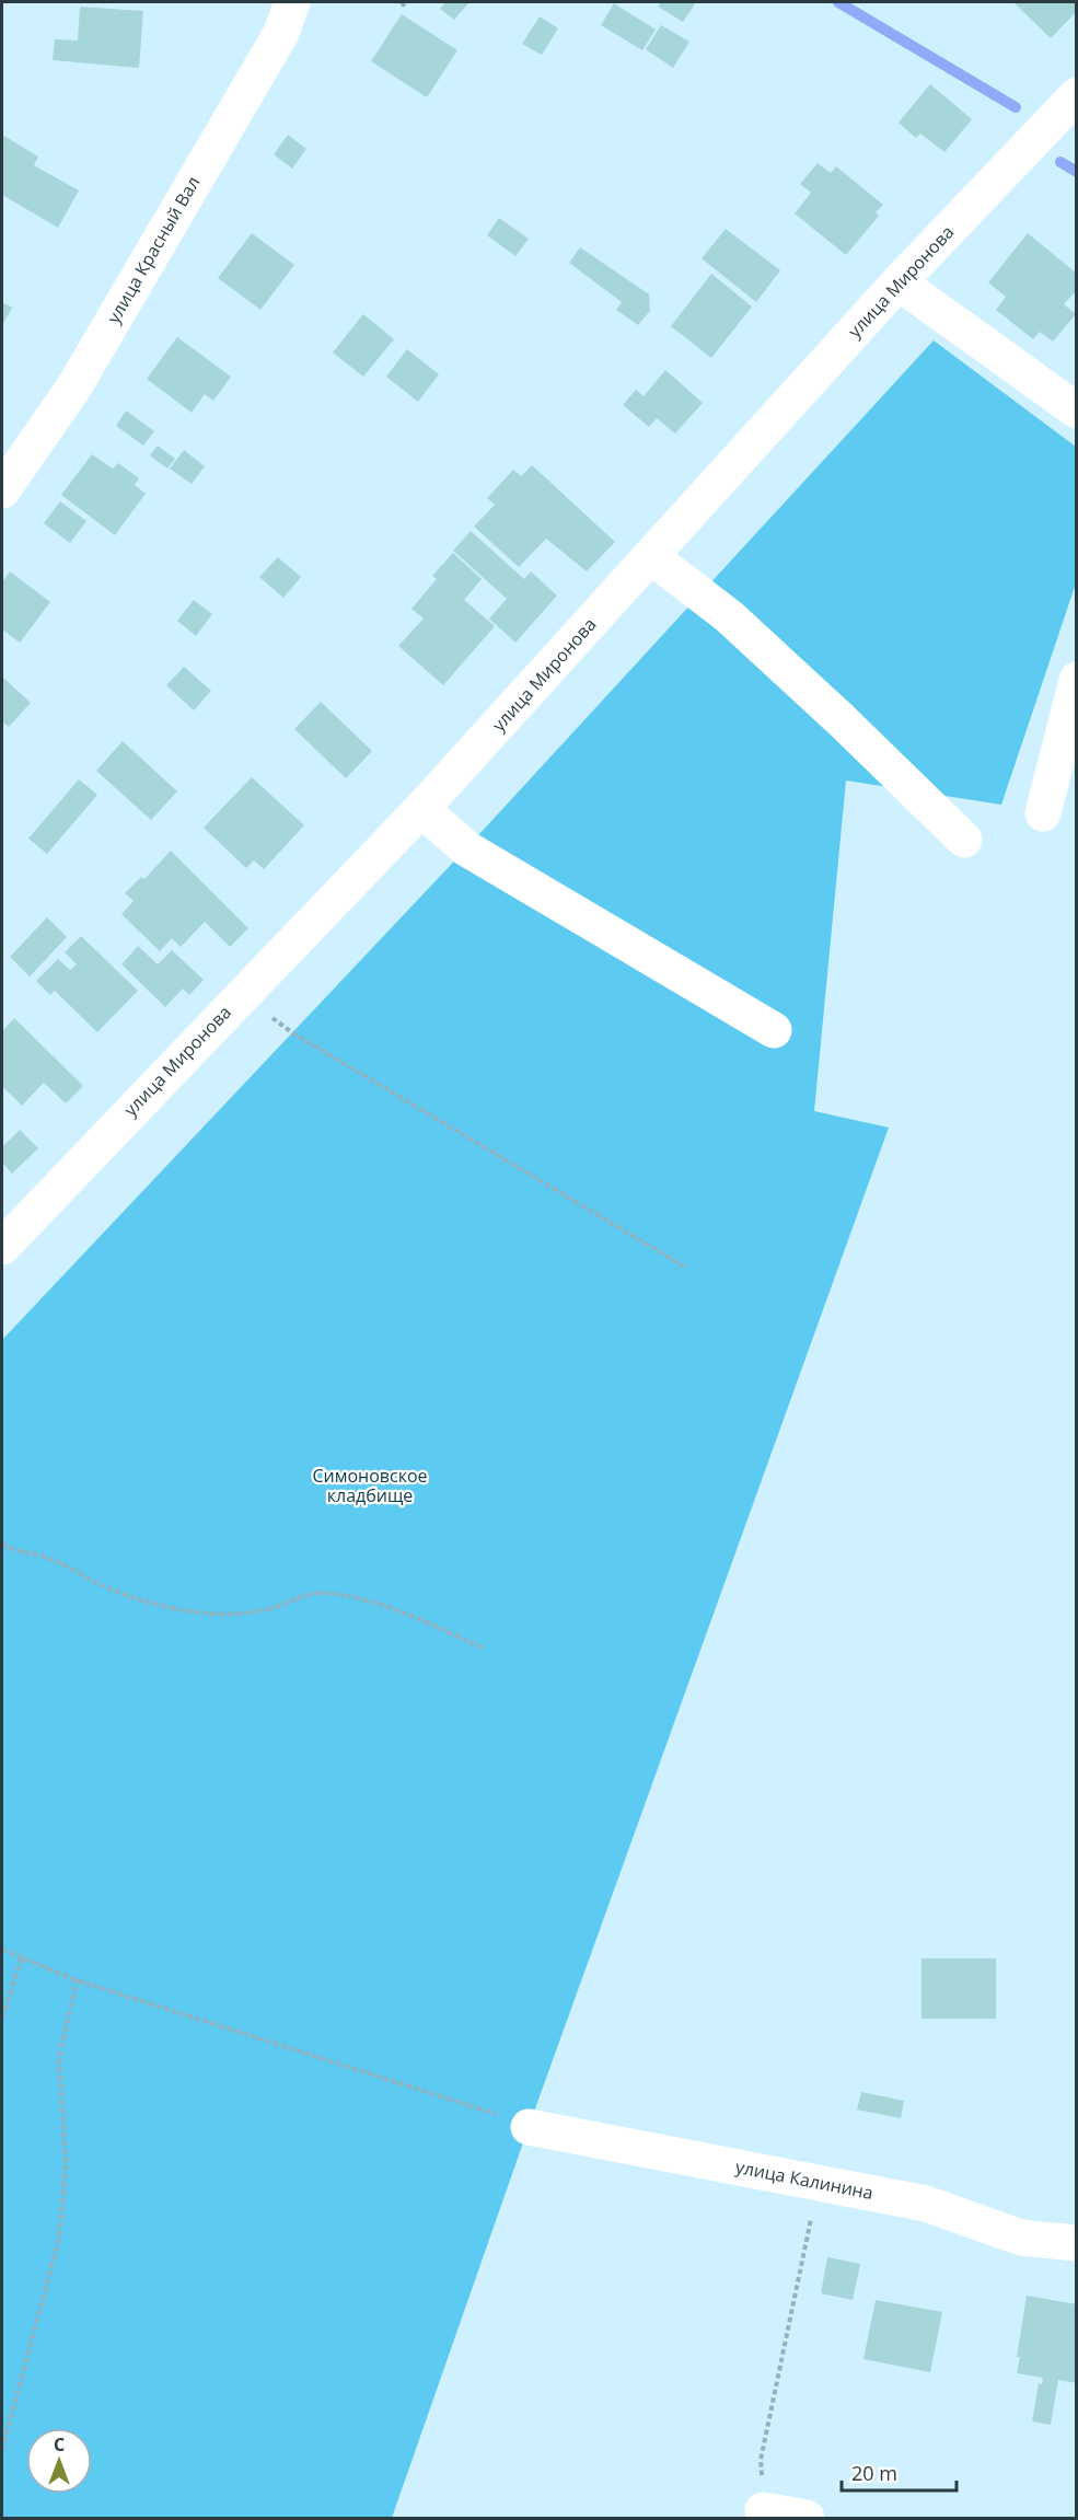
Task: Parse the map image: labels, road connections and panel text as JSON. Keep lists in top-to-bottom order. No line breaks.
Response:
{"streets":{"street":["улица Красный Вал","улица Миронова","улица Калинина"]},"parks":["Симоновское кладбище"],"scale_bar":"20 m","north":"top"}
